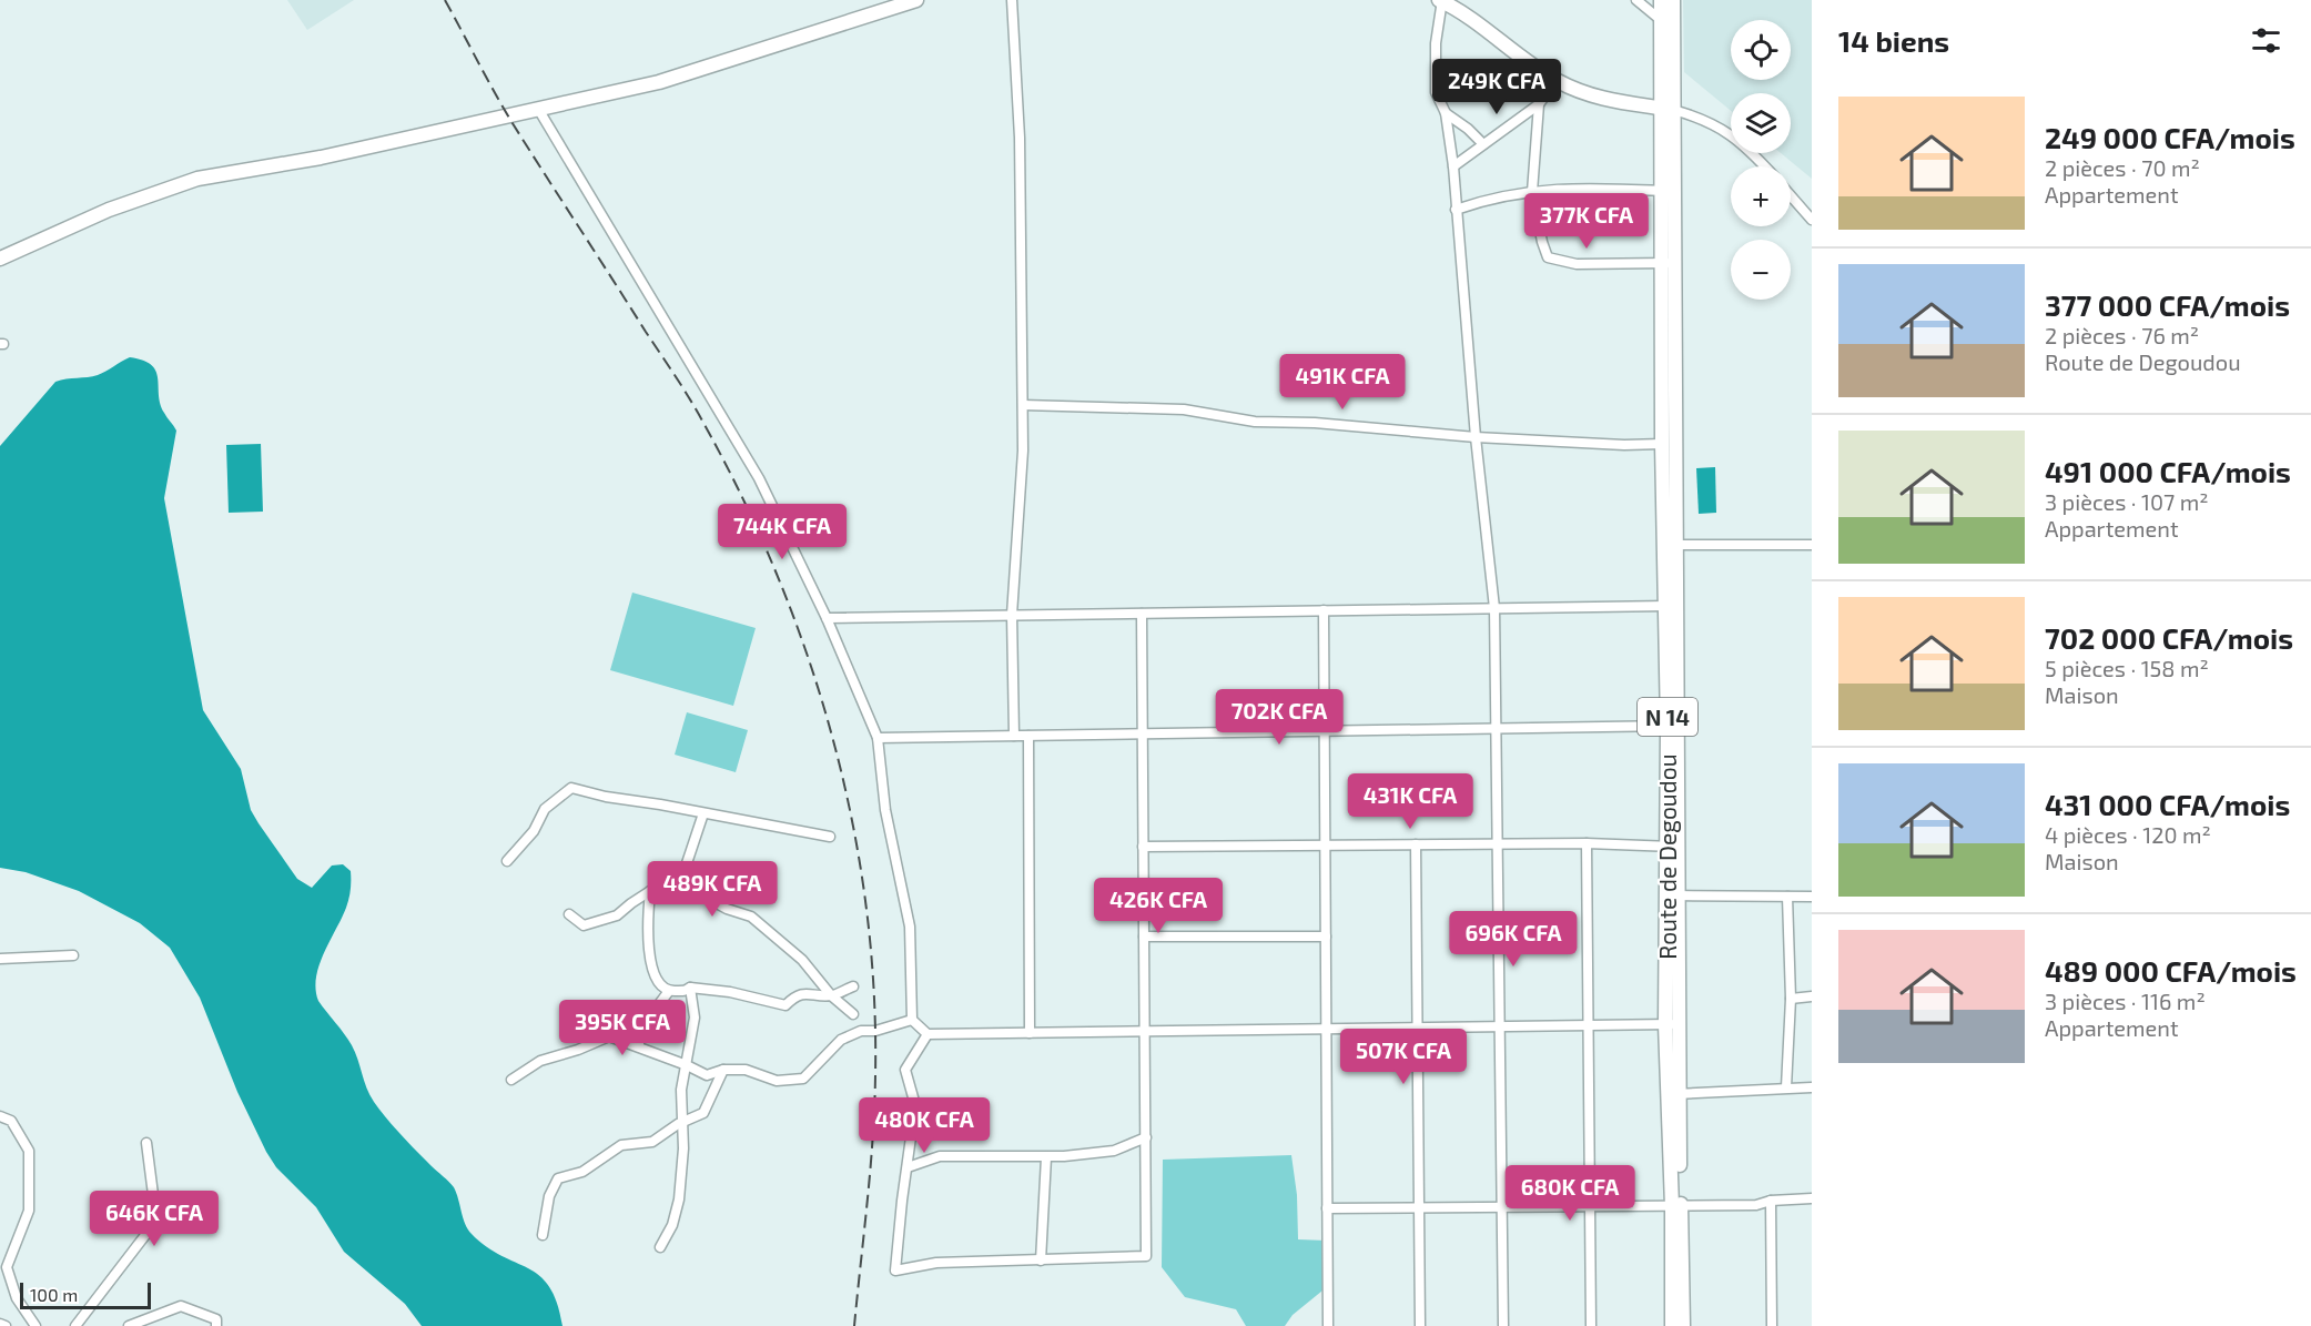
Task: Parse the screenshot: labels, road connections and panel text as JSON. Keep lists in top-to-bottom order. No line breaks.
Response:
{"streets":{"main road":["N 14","Route de Degoudou"]},"crossings":[["N 14","Route de Degoudou"]],"scale_bar":"100 m","page":{"heading":"14 biens","map_buttons":["+","−"],"price":["249K CFA","377K CFA","491K CFA","744K CFA","702K CFA","431K CFA","489K CFA","426K CFA","696K CFA","395K CFA","507K CFA","480K CFA","680K CFA","646K CFA"],"list":[{"name":"249 000 CFA/mois","note":"2 pièces · 70 m² · Appartement"},{"name":"377 000 CFA/mois","note":"2 pièces · 76 m² · Route de Degoudou"},{"name":"491 000 CFA/mois","note":"3 pièces · 107 m² · Appartement"},{"name":"702 000 CFA/mois","note":"5 pièces · 158 m² · Maison"},{"name":"431 000 CFA/mois","note":"4 pièces · 120 m² · Maison"},{"name":"489 000 CFA/mois","note":"3 pièces · 116 m² · Appartement"}],"scale":"100 m"}}
